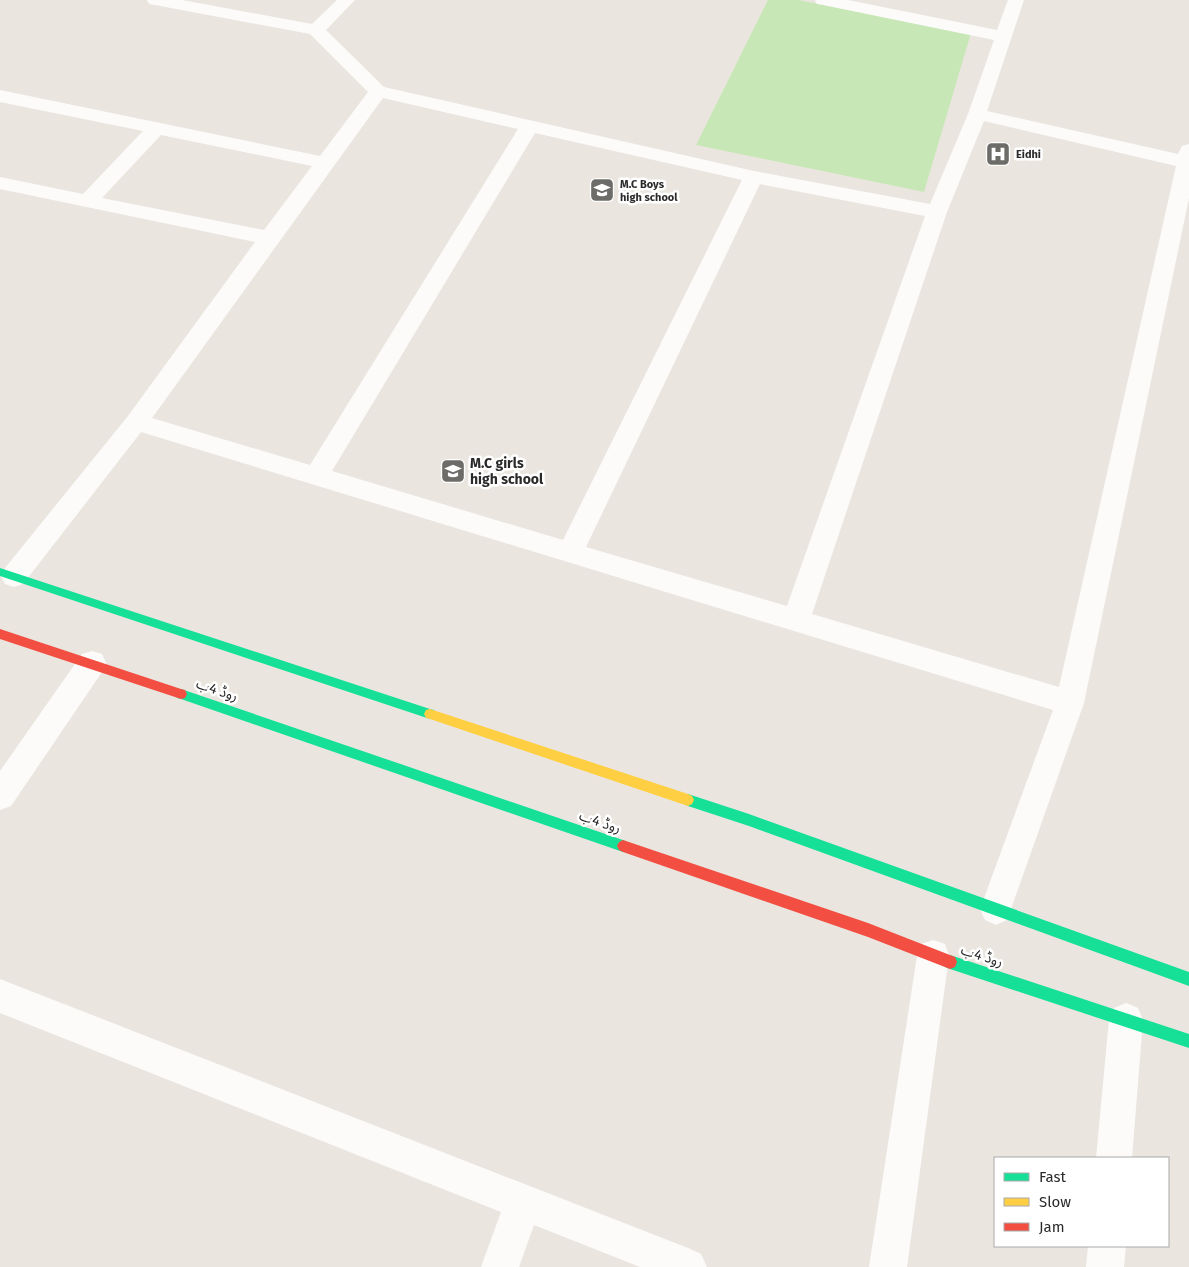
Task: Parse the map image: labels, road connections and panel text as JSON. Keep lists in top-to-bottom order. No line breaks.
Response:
{"streets":{"main road":["روڈ 4ب"]},"places":{"hospital":["Eidhi"],"school or university":["M.C Boys high school","M.C girls high school"]},"legend":["Fast","Slow","Jam"]}
